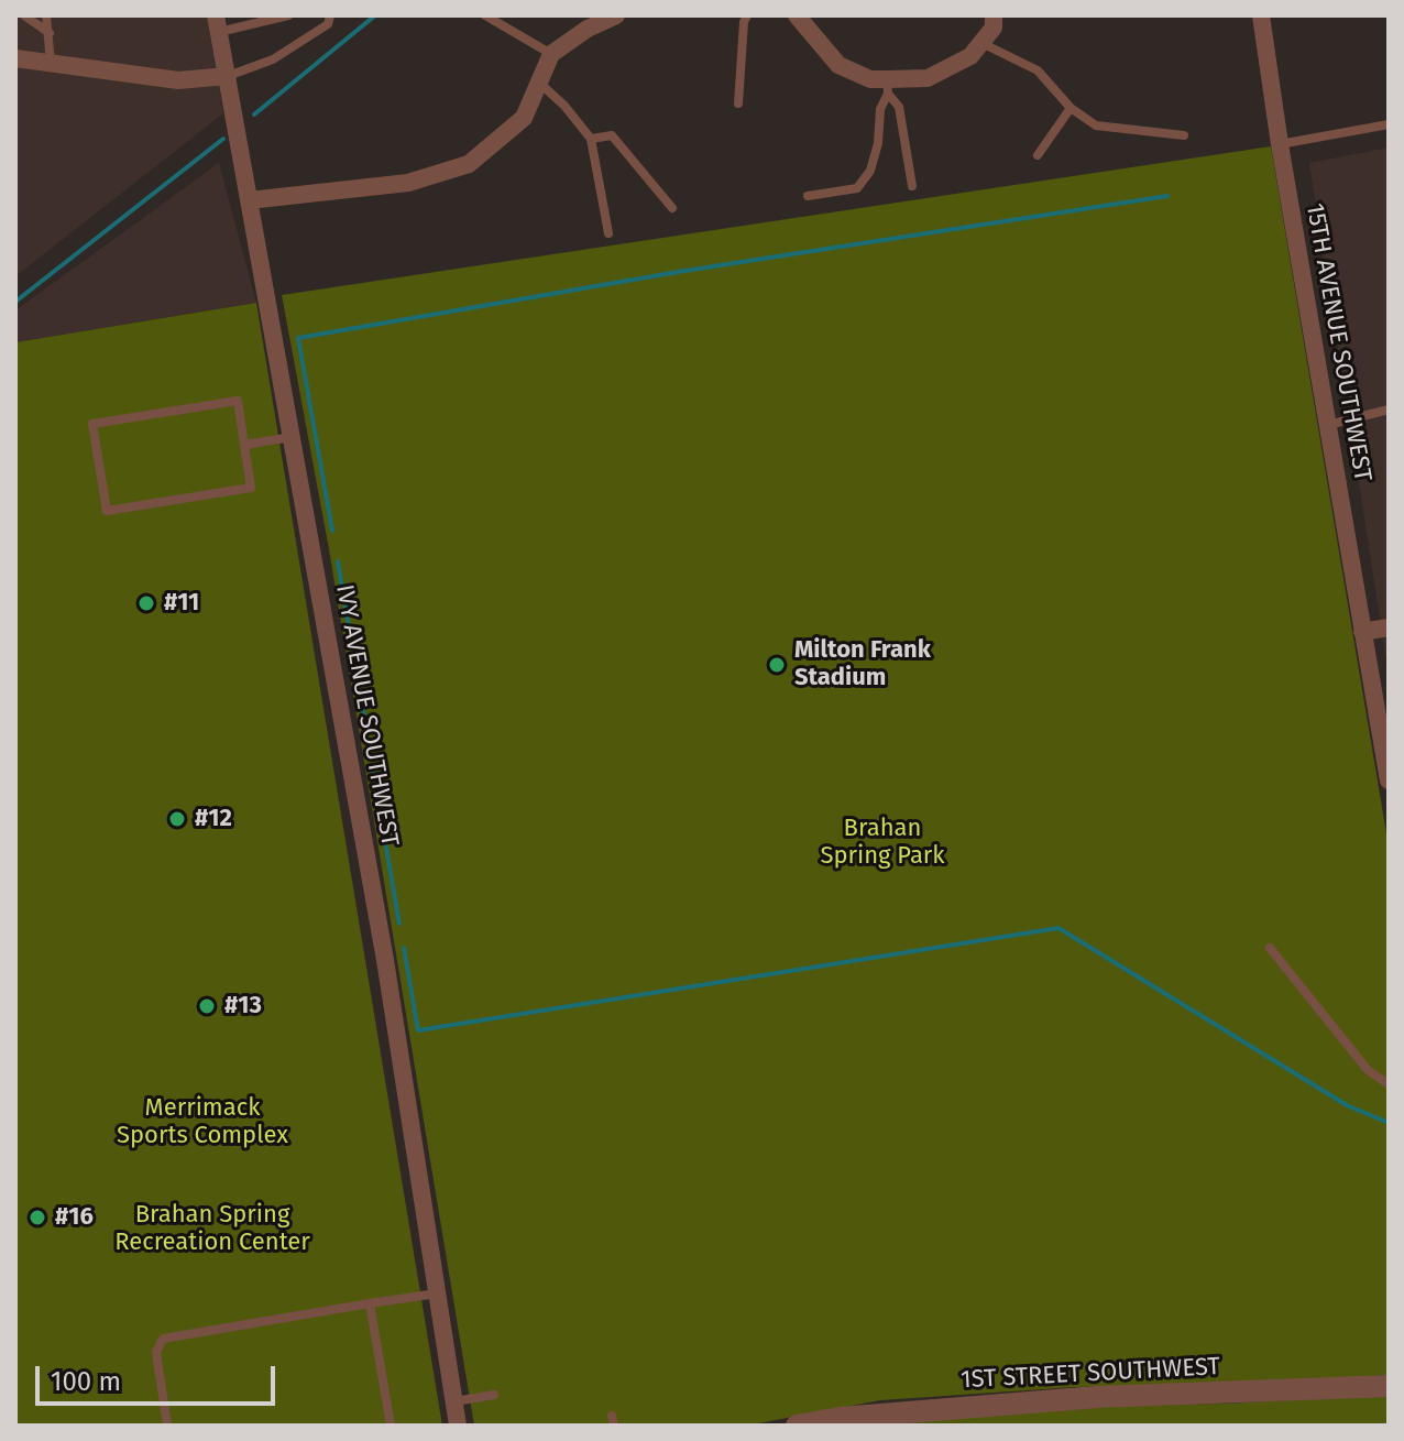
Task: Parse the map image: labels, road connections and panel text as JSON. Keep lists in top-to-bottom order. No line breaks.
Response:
{"streets":{"street":["15TH AVENUE SOUTHWEST","IVY AVENUE SOUTHWEST","1ST STREET SOUTHWEST"]},"parks":["Brahan Spring Park","Merrimack Sports Complex","Brahan Spring Recreation Center"],"places":["#11","Milton Frank Stadium","#12","#13","#16"],"scale_bar":"100 m"}
